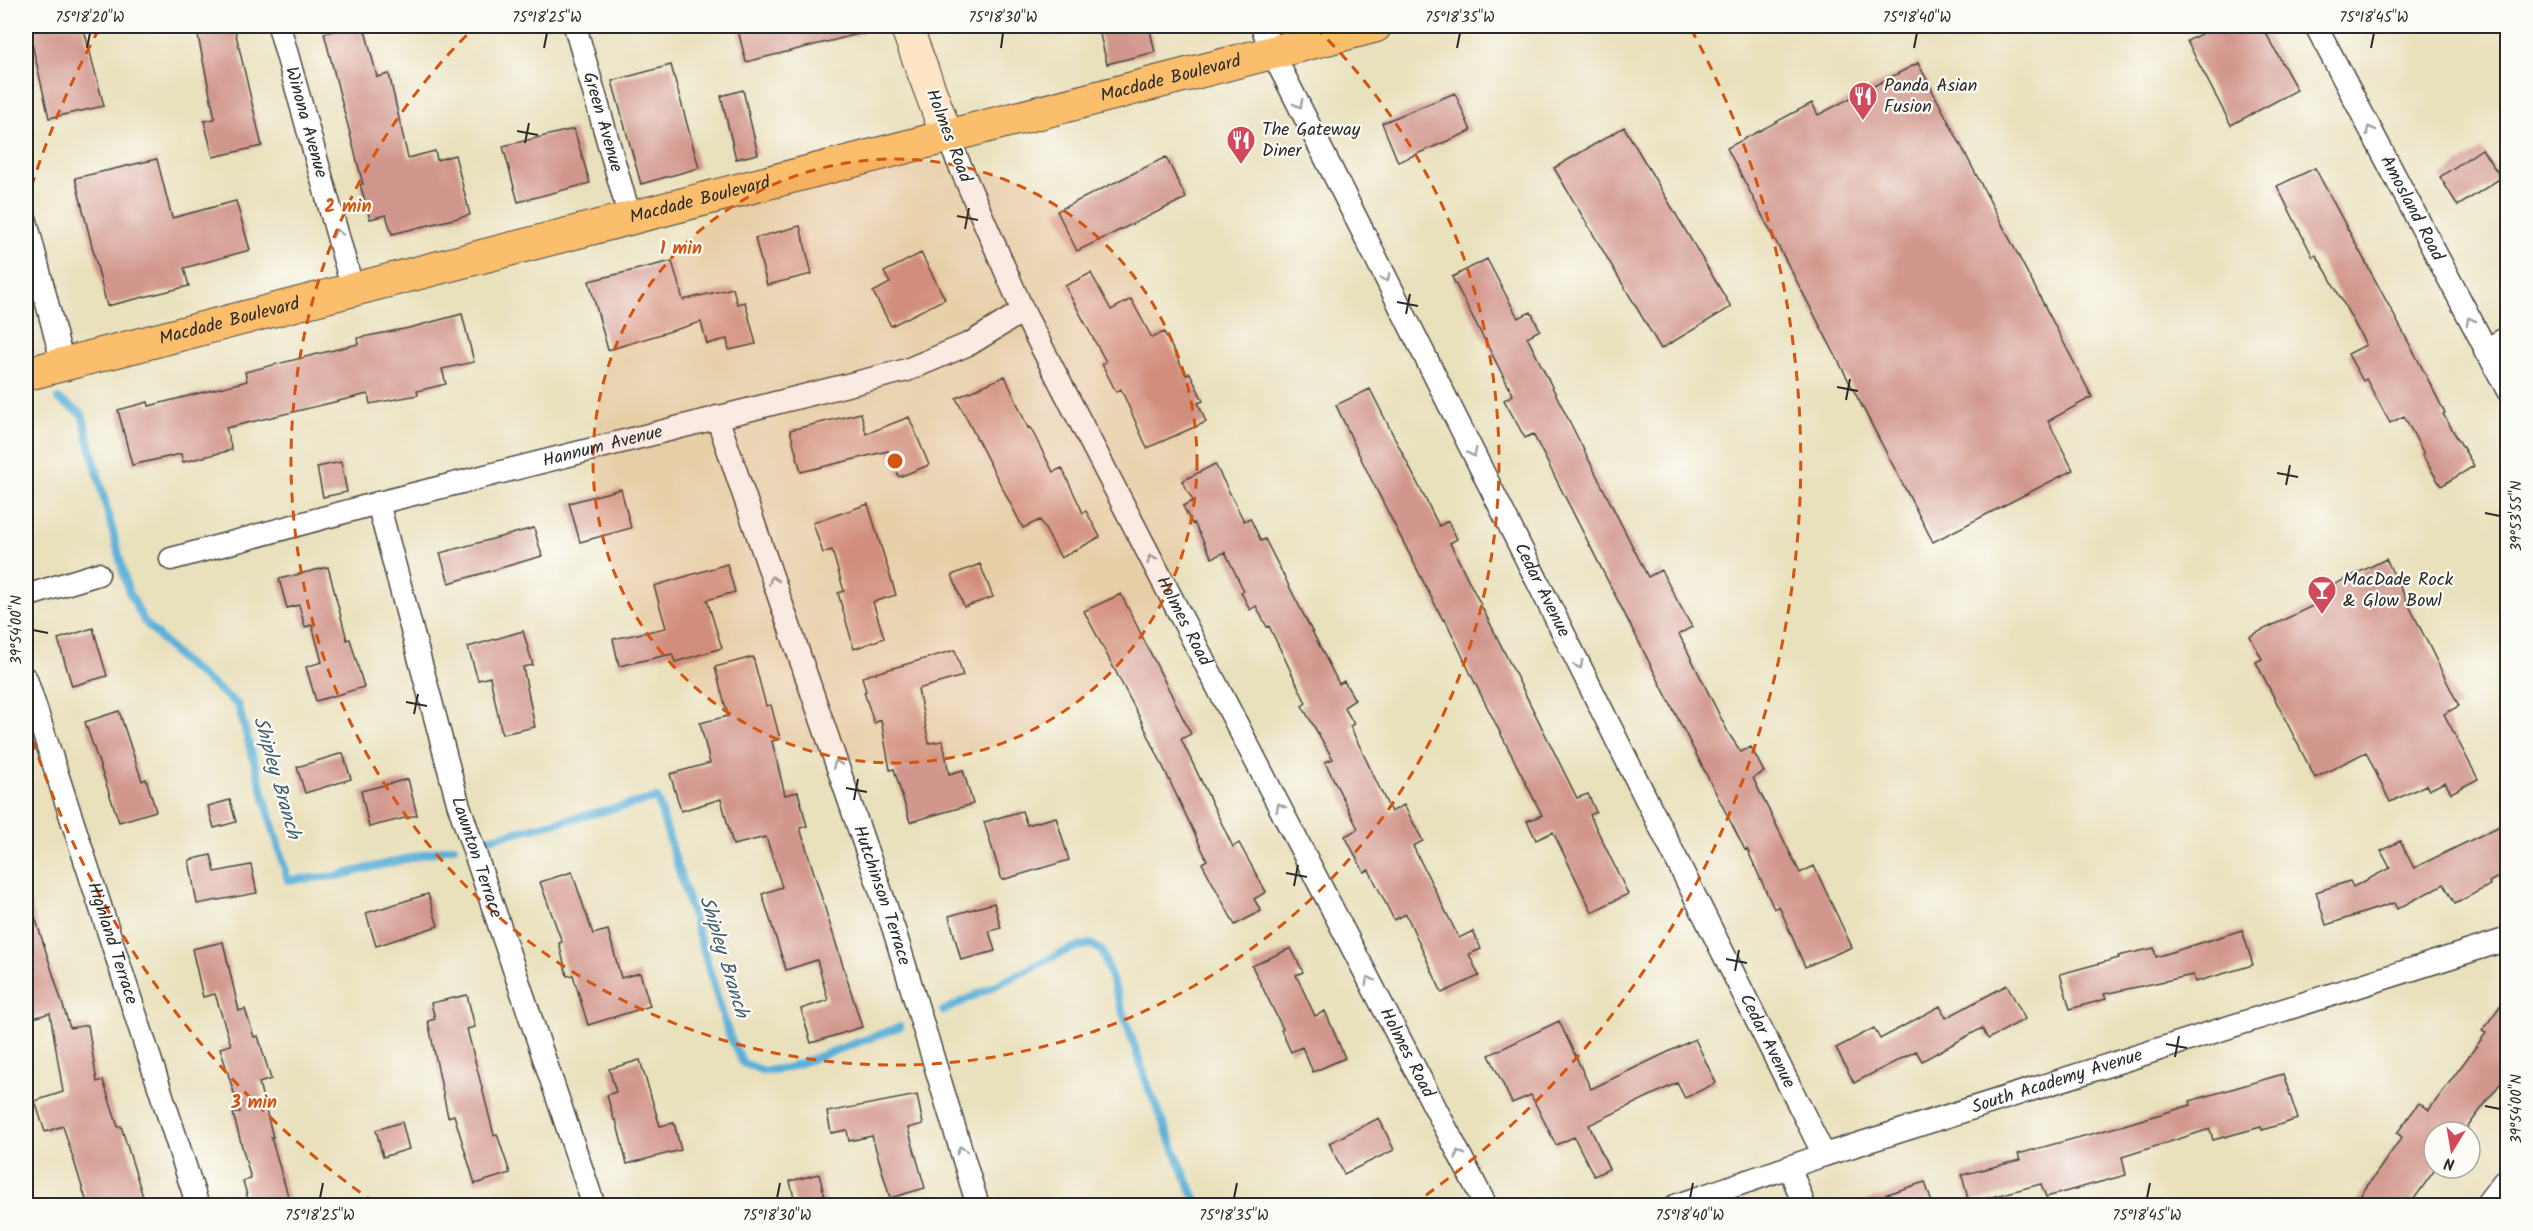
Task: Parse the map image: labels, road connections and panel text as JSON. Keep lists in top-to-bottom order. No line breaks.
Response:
{"streets":{"main road":["Macdade Boulevard"],"street":["Green Avenue","Winona Avenue","Holmes Road","Amosland Road","Hannum Avenue","Cedar Avenue","Lawnton Terrace","Hutchinson Terrace","Highland Terrace","South Academy Avenue"]},"crossings":[["Macdade Boulevard","Green Avenue"],["Macdade Boulevard","Winona Avenue"],["Macdade Boulevard","Holmes Road"],["Macdade Boulevard","Cedar Avenue"],["Holmes Road","Hannum Avenue"],["Hannum Avenue","Lawnton Terrace"],["Hannum Avenue","Hutchinson Terrace"],["Cedar Avenue","South Academy Avenue"]],"one_way":["Winona Avenue","Holmes Road","Amosland Road","Cedar Avenue","Hutchinson Terrace"],"water":["Shipley Branch"],"places":{"restaurant":["Panda Asian Fusion","The Gateway Diner"],"bar":["MacDade Rock & Glow Bowl"]},"north":"bottom","coordinates":["75°18'20\"W","75°18'25\"W","75°18'30\"W","75°18'35\"W","75°18'40\"W","75°18'45\"W","39°53'55\"N","39°54'00\"N"],"rings":["2 min","1 min","3 min"]}
